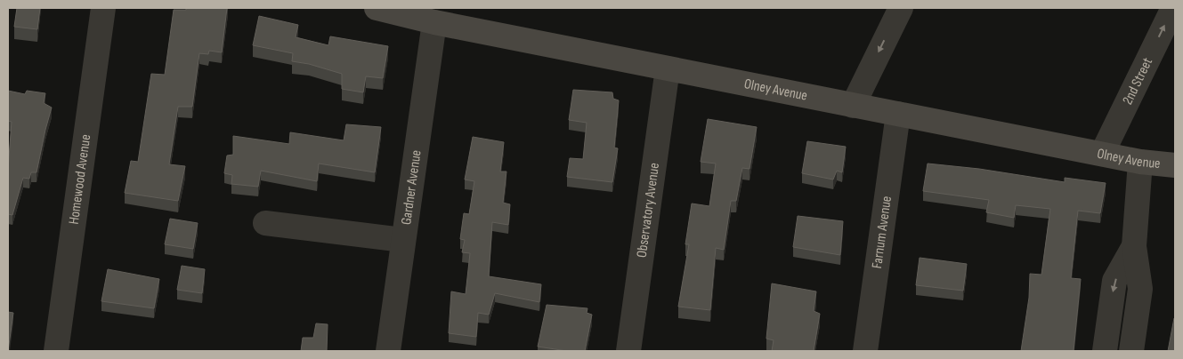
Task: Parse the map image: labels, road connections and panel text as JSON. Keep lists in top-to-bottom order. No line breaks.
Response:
{"streets":{"street":["2nd Street","Olney Avenue","Homewood Avenue","Gardner Avenue","Observatory Avenue","Farnum Avenue"]},"crossings":[["2nd Street","Olney Avenue"],["Olney Avenue","Gardner Avenue"],["Olney Avenue","Observatory Avenue"],["Olney Avenue","Farnum Avenue"]],"one_way":["2nd Street"]}
